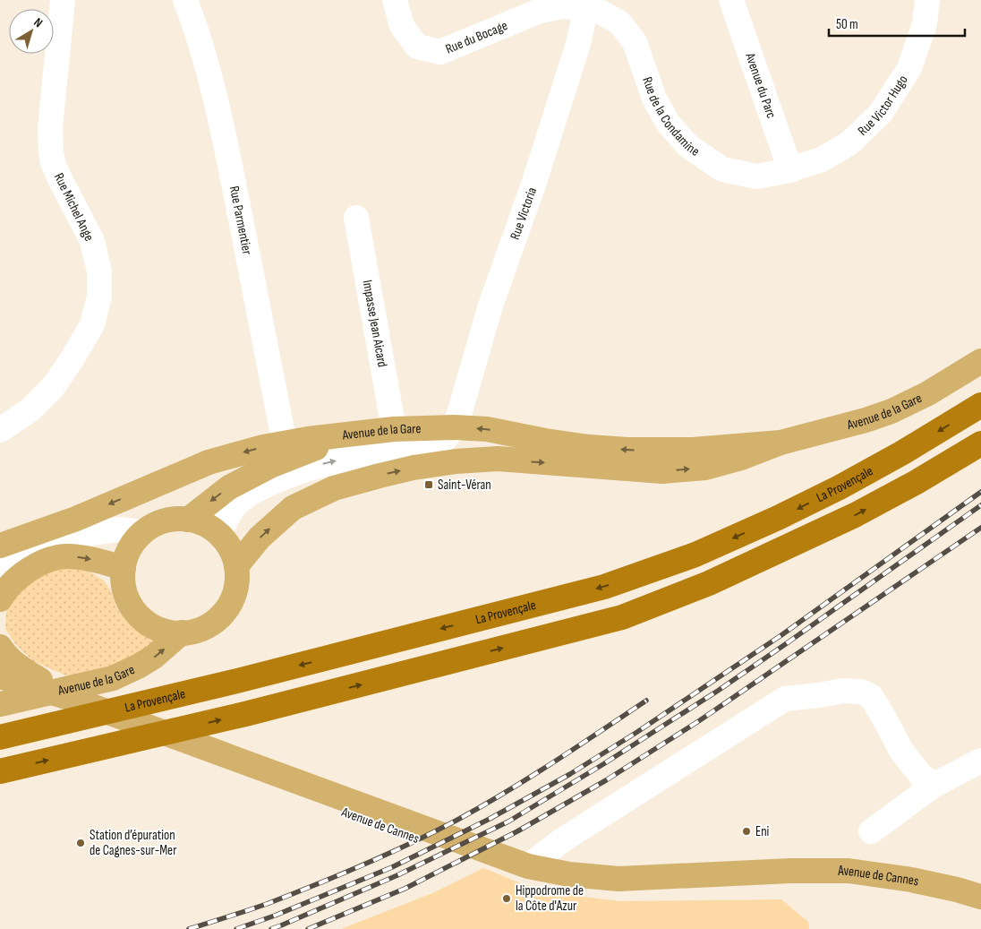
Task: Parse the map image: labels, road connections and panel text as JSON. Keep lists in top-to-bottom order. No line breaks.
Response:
{"streets":{"highway":["La Provençale"],"main road":["Avenue de la Gare","Avenue de Cannes"],"street":["Rue du Bocage","Avenue du Parc","Rue Victor Hugo","Rue de la Condamine","Rue Michel Ange","Rue Victoria","Rue Parmentier","Impasse Jean Aicard"]},"crossings":[["Rue du Bocage","Rue de la Condamine"],["Rue du Bocage","Rue Victoria"],["Avenue du Parc","Rue Victor Hugo"],["Avenue du Parc","Rue de la Condamine"],["Rue Victor Hugo","Rue de la Condamine"],["Rue de la Condamine","Rue Victoria"],["Rue Victoria","Avenue de la Gare"],["Rue Parmentier","Avenue de la Gare"],["Impasse Jean Aicard","Avenue de la Gare"],["Avenue de la Gare","Avenue de Cannes"]],"places":{"transit":["Saint-Véran"],"other":["Eni","Station d’épuration de Cagnes-sur-Mer","Hippodrome de la Côte d'Azur"]},"scale_bar":"50 m","north":"top right"}
